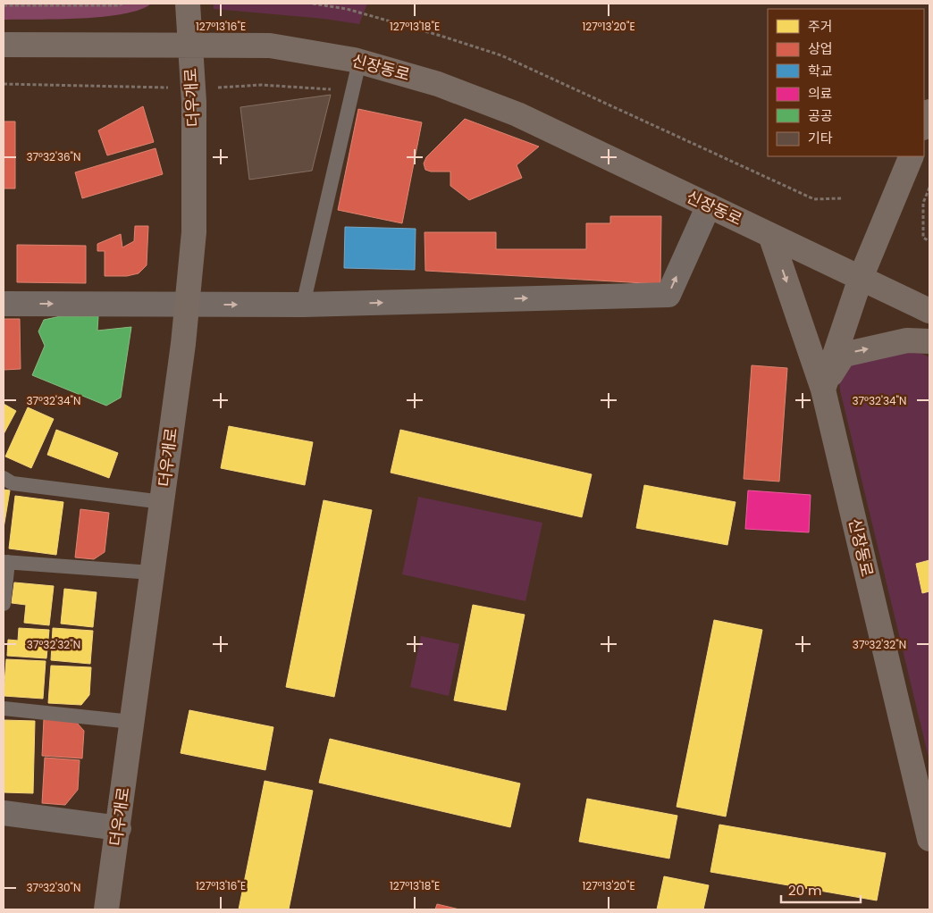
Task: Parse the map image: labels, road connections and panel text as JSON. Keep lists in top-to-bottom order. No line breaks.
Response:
{"streets":{"street":["신장동로","더우개로"]},"crossings":[["신장동로","더우개로"]],"legend":["주거","상업","학교","의료","공공","기타"],"scale_bar":"20 m","coordinates":["127°13'16\"E","127°13'18\"E","127°13'20\"E","37°32'36\"N","37°32'34\"N","37°32'32\"N","37°32'30\"N"]}
